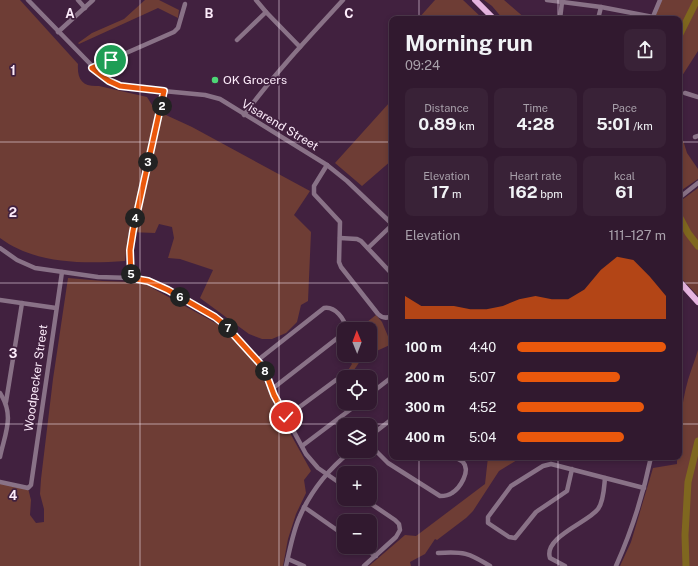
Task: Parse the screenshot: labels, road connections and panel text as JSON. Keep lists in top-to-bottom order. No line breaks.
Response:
{"streets":{"street":["Visarend Street","Woodpecker Street"]},"places":["OK Grocers"],"north":"top","page":{"heading":["Morning run","09:24"],"stats":[["Distance","0.89 km"],["Time","4:28"],["Pace","5:01 /km"],["Elevation","17 m"],["Heart rate","162 bpm"],["kcal","61"]],"pins":["2","3","4","5","6","7","8"],"chart":["Elevation","111–127 m"],"map_buttons":["+","−"],"list":[{"name":"100 m","note":"4:40"},{"name":"200 m","note":"5:07"},{"name":"300 m","note":"4:52"},{"name":"400 m","note":"5:04"}]},"grid":{"columns":["A","B","C"],"rows":["1","2","3","4"]}}
